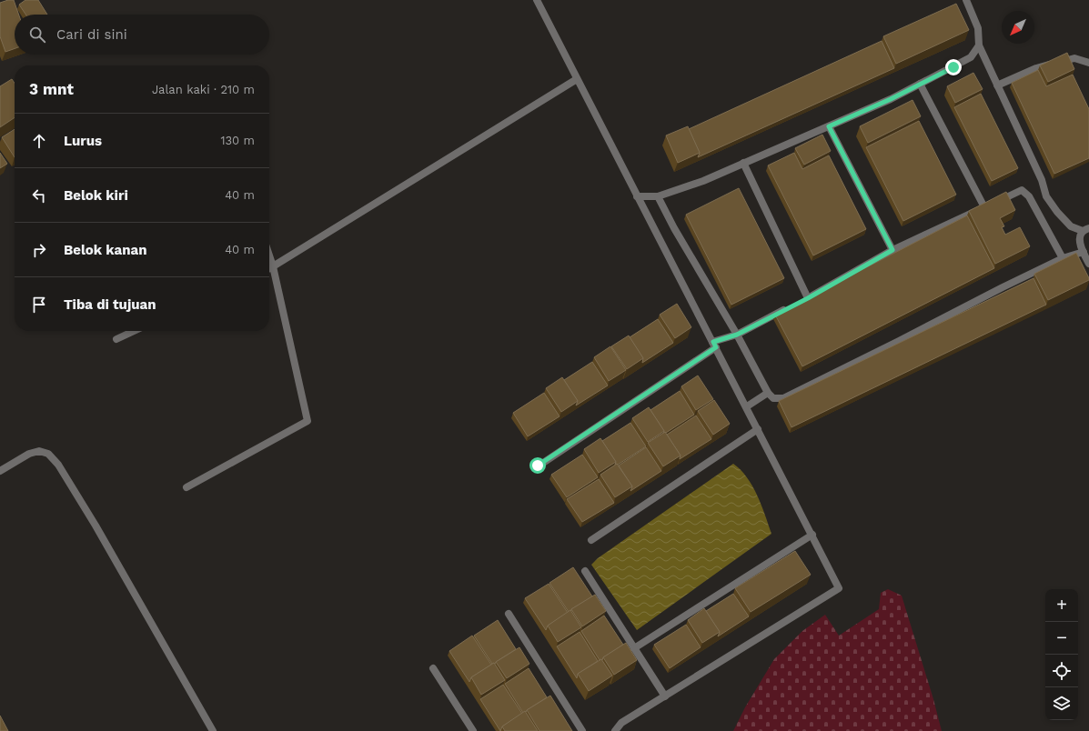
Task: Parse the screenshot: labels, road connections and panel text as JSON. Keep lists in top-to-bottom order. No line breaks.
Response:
{"north":"bottom left","page":{"search":"Cari di sini","heading":["3 mnt","Jalan kaki · 210 m"],"list":[["Lurus","130 m"],["Belok kiri","40 m"],["Belok kanan","40 m"],"Tiba di tujuan"],"map_buttons":["+","−"]}}
